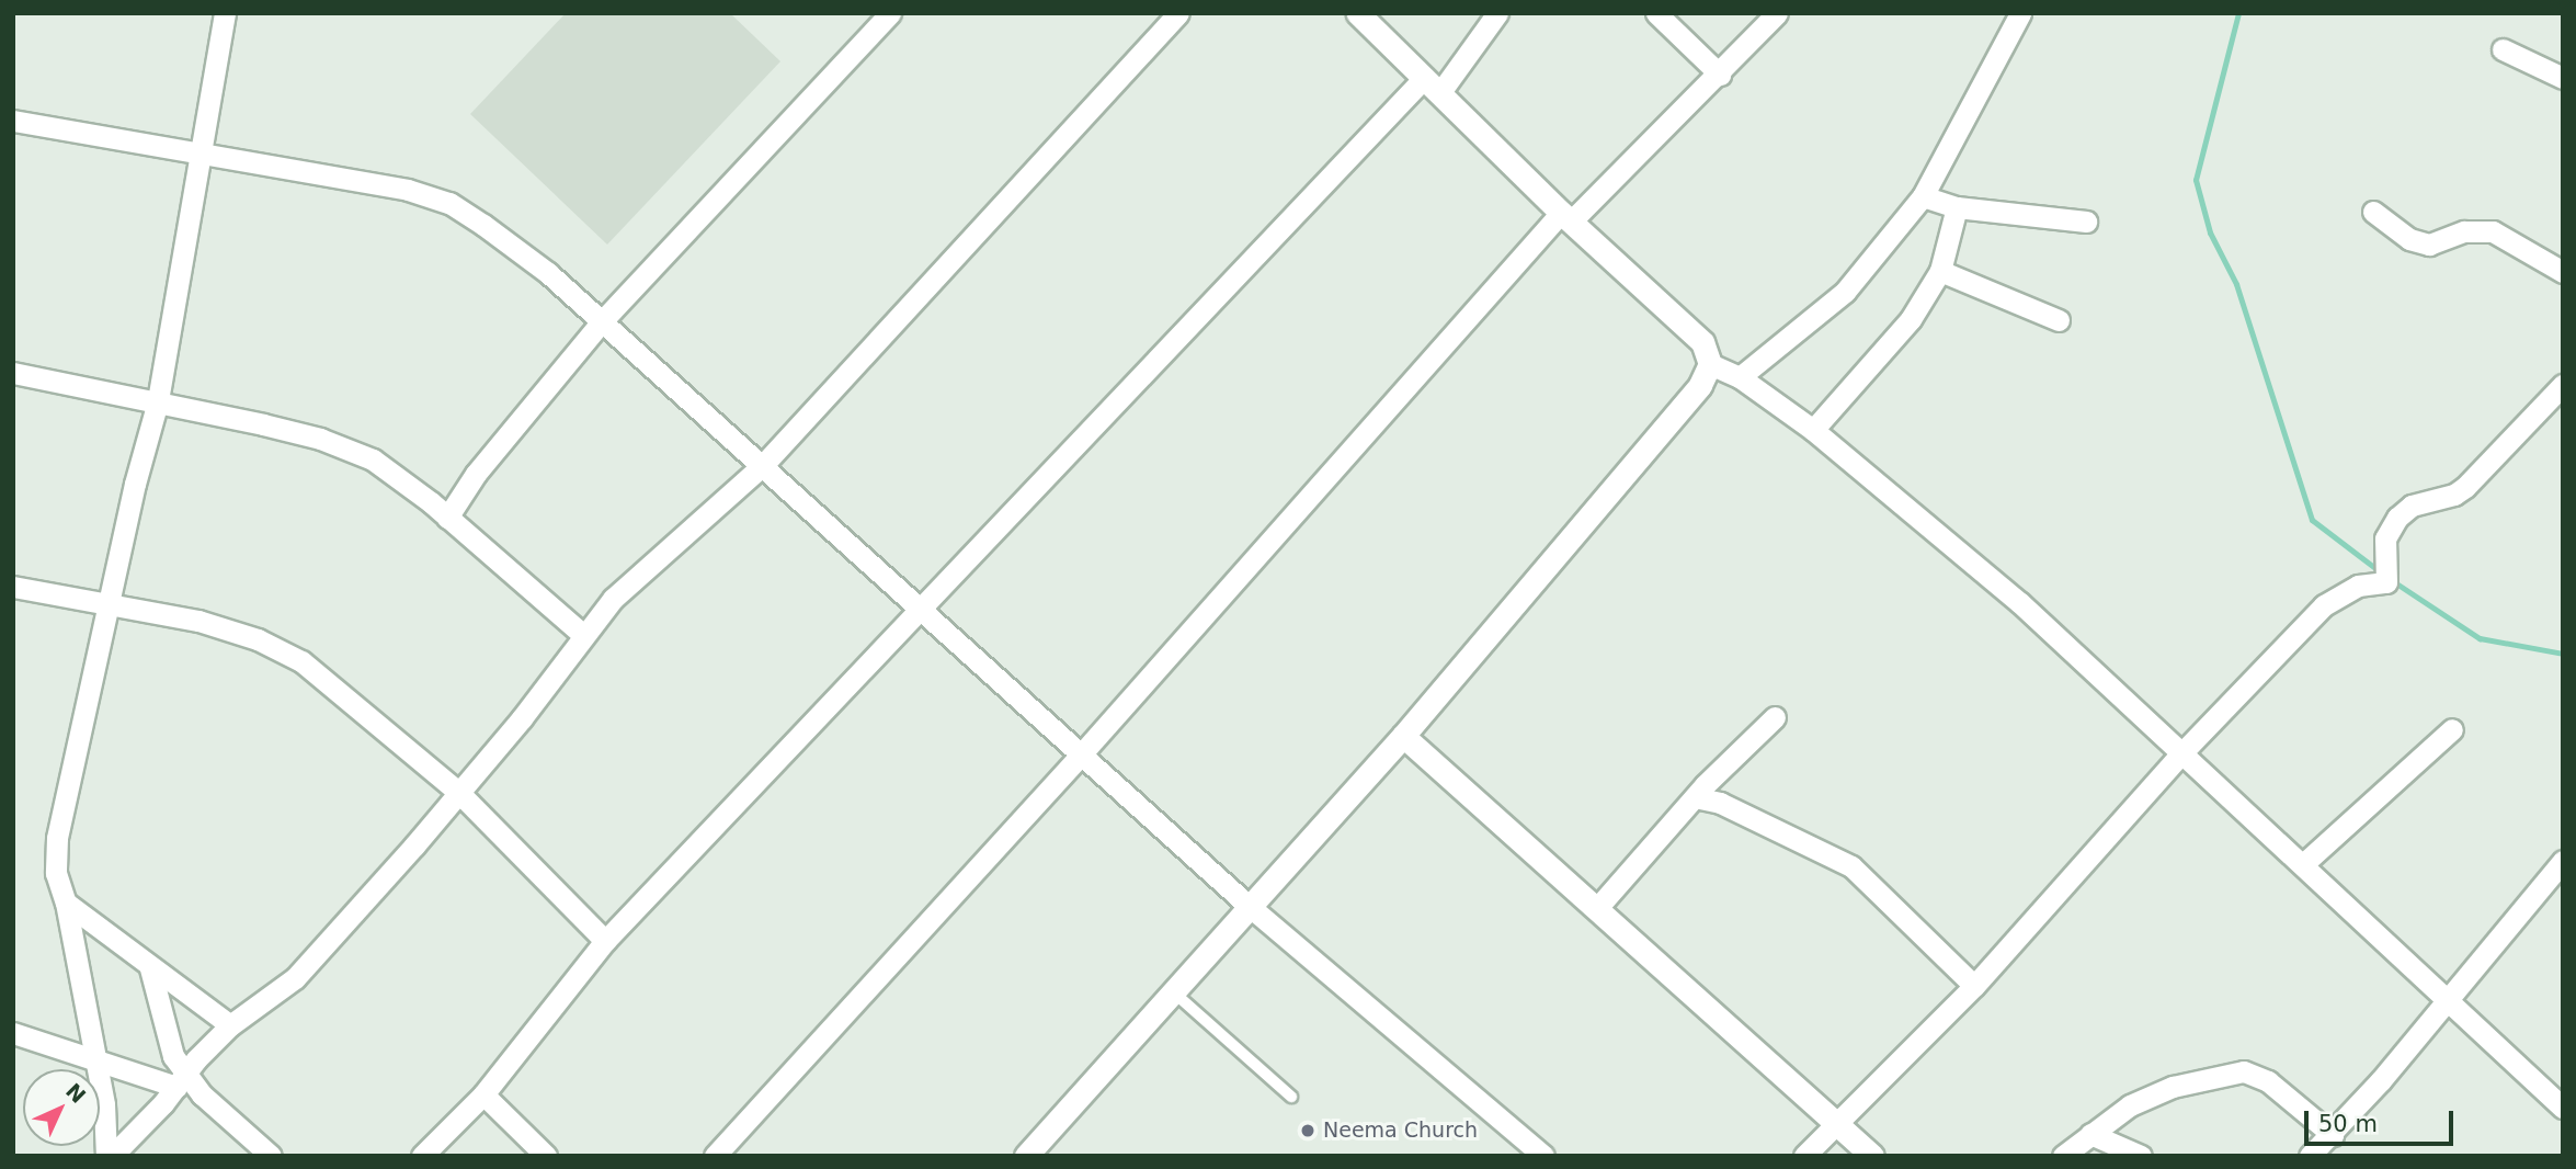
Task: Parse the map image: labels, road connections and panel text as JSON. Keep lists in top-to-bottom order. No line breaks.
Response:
{"places":["Neema Church"],"scale_bar":"50 m","north":"top right"}
